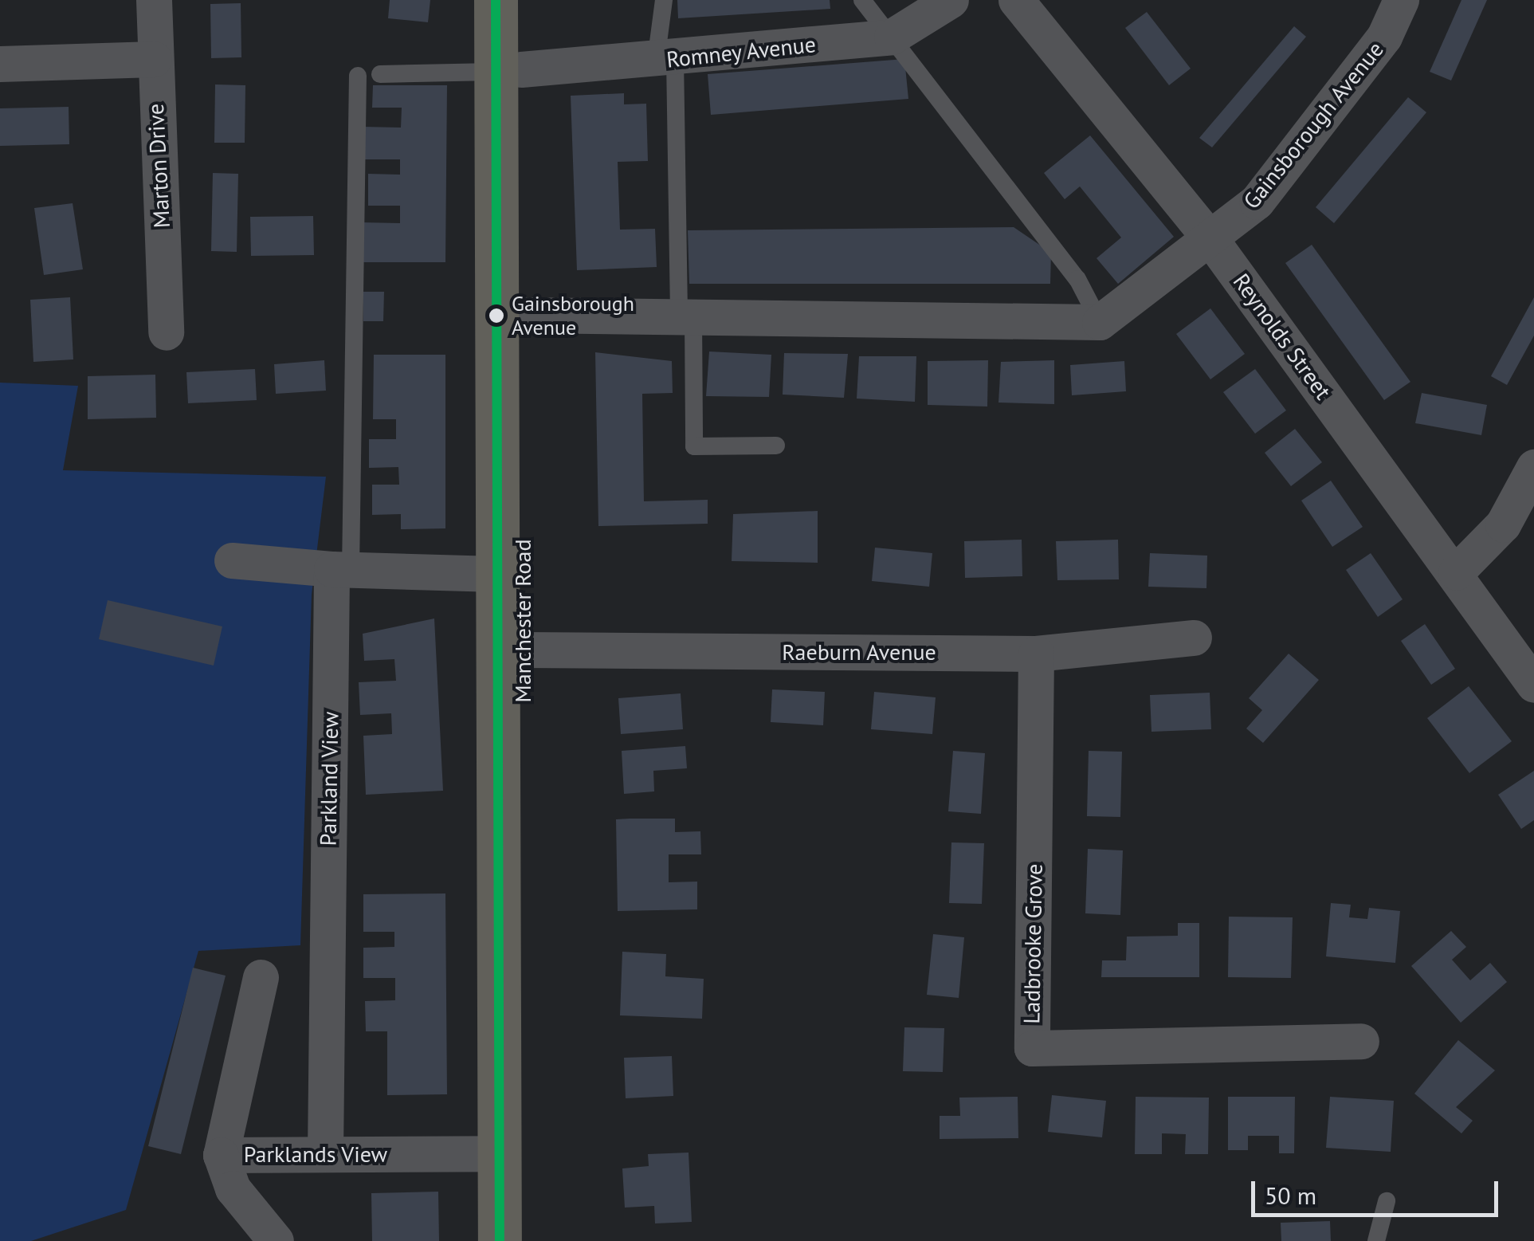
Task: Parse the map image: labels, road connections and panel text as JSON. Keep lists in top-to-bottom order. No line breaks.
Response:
{"streets":{"main road":["Manchester Road"],"street":["Romney Avenue","Gainsborough Avenue","Marton Drive","Reynolds Street","Raeburn Avenue","Parkland View","Ladbrooke Grove","Parklands View"]},"crossings":[["Romney Avenue","Manchester Road"],["Gainsborough Avenue","Reynolds Street"],["Manchester Road","Raeburn Avenue"],["Manchester Road","Parklands View"],["Raeburn Avenue","Ladbrooke Grove"],["Parkland View","Parklands View"]],"places":["Gainsborough Avenue"],"scale_bar":"50 m"}
